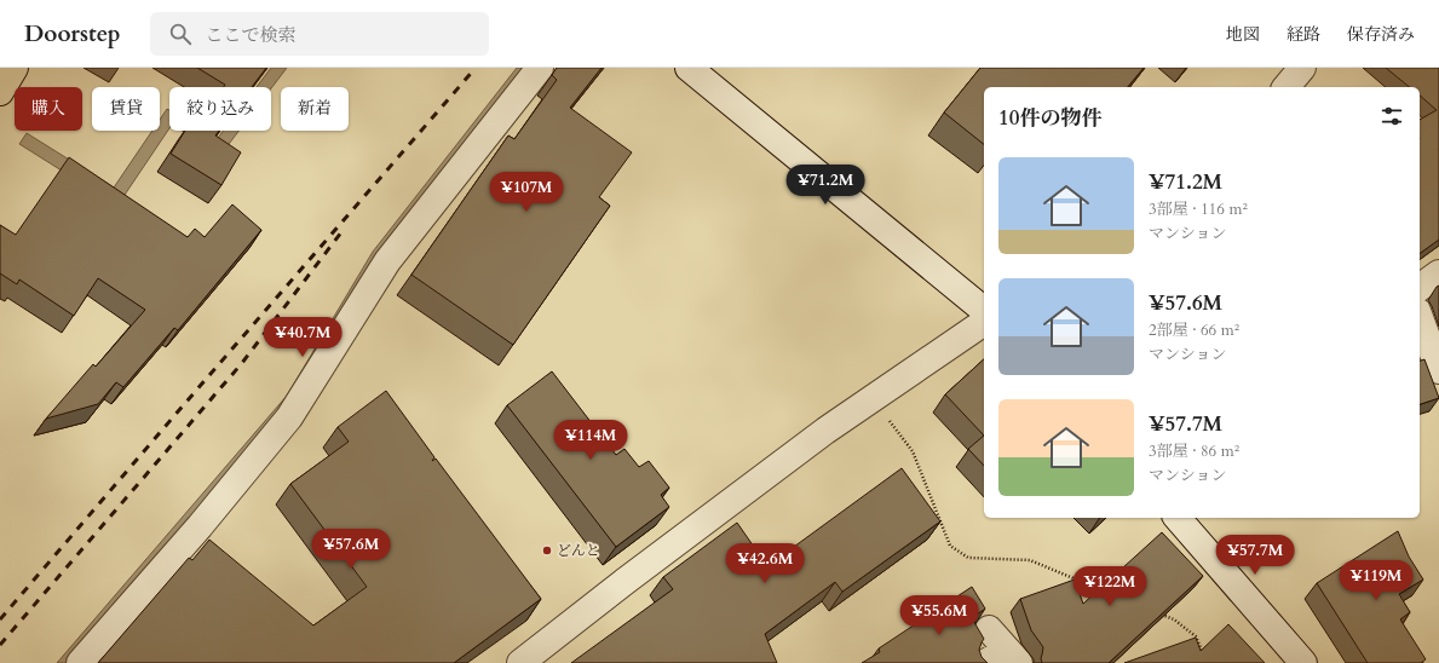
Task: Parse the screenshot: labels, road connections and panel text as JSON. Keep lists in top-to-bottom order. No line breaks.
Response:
{"places":["どんと"],"page":{"header":"Doorstep","search":"ここで検索","nav":["地図","経路","保存済み"],"chip":["購入","賃貸","絞り込み","新着"],"heading":"10件の物件","list":[{"name":"¥71.2M","note":"3部屋 · 116 m² · マンション"},{"name":"¥57.6M","note":"2部屋 · 66 m² · マンション"},{"name":"¥57.7M","note":"3部屋 · 86 m² · マンション"}],"price":["¥71.2M","¥107M","¥40.7M","¥114M","¥57.6M","¥57.7M","¥42.6M","¥119M","¥122M","¥55.6M"]}}
